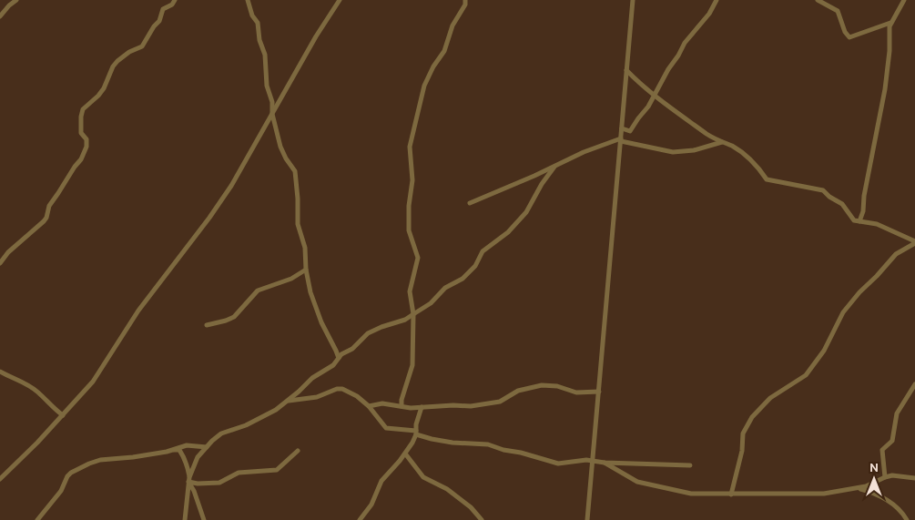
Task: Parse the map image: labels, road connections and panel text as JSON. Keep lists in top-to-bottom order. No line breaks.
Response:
{"north":"top"}
